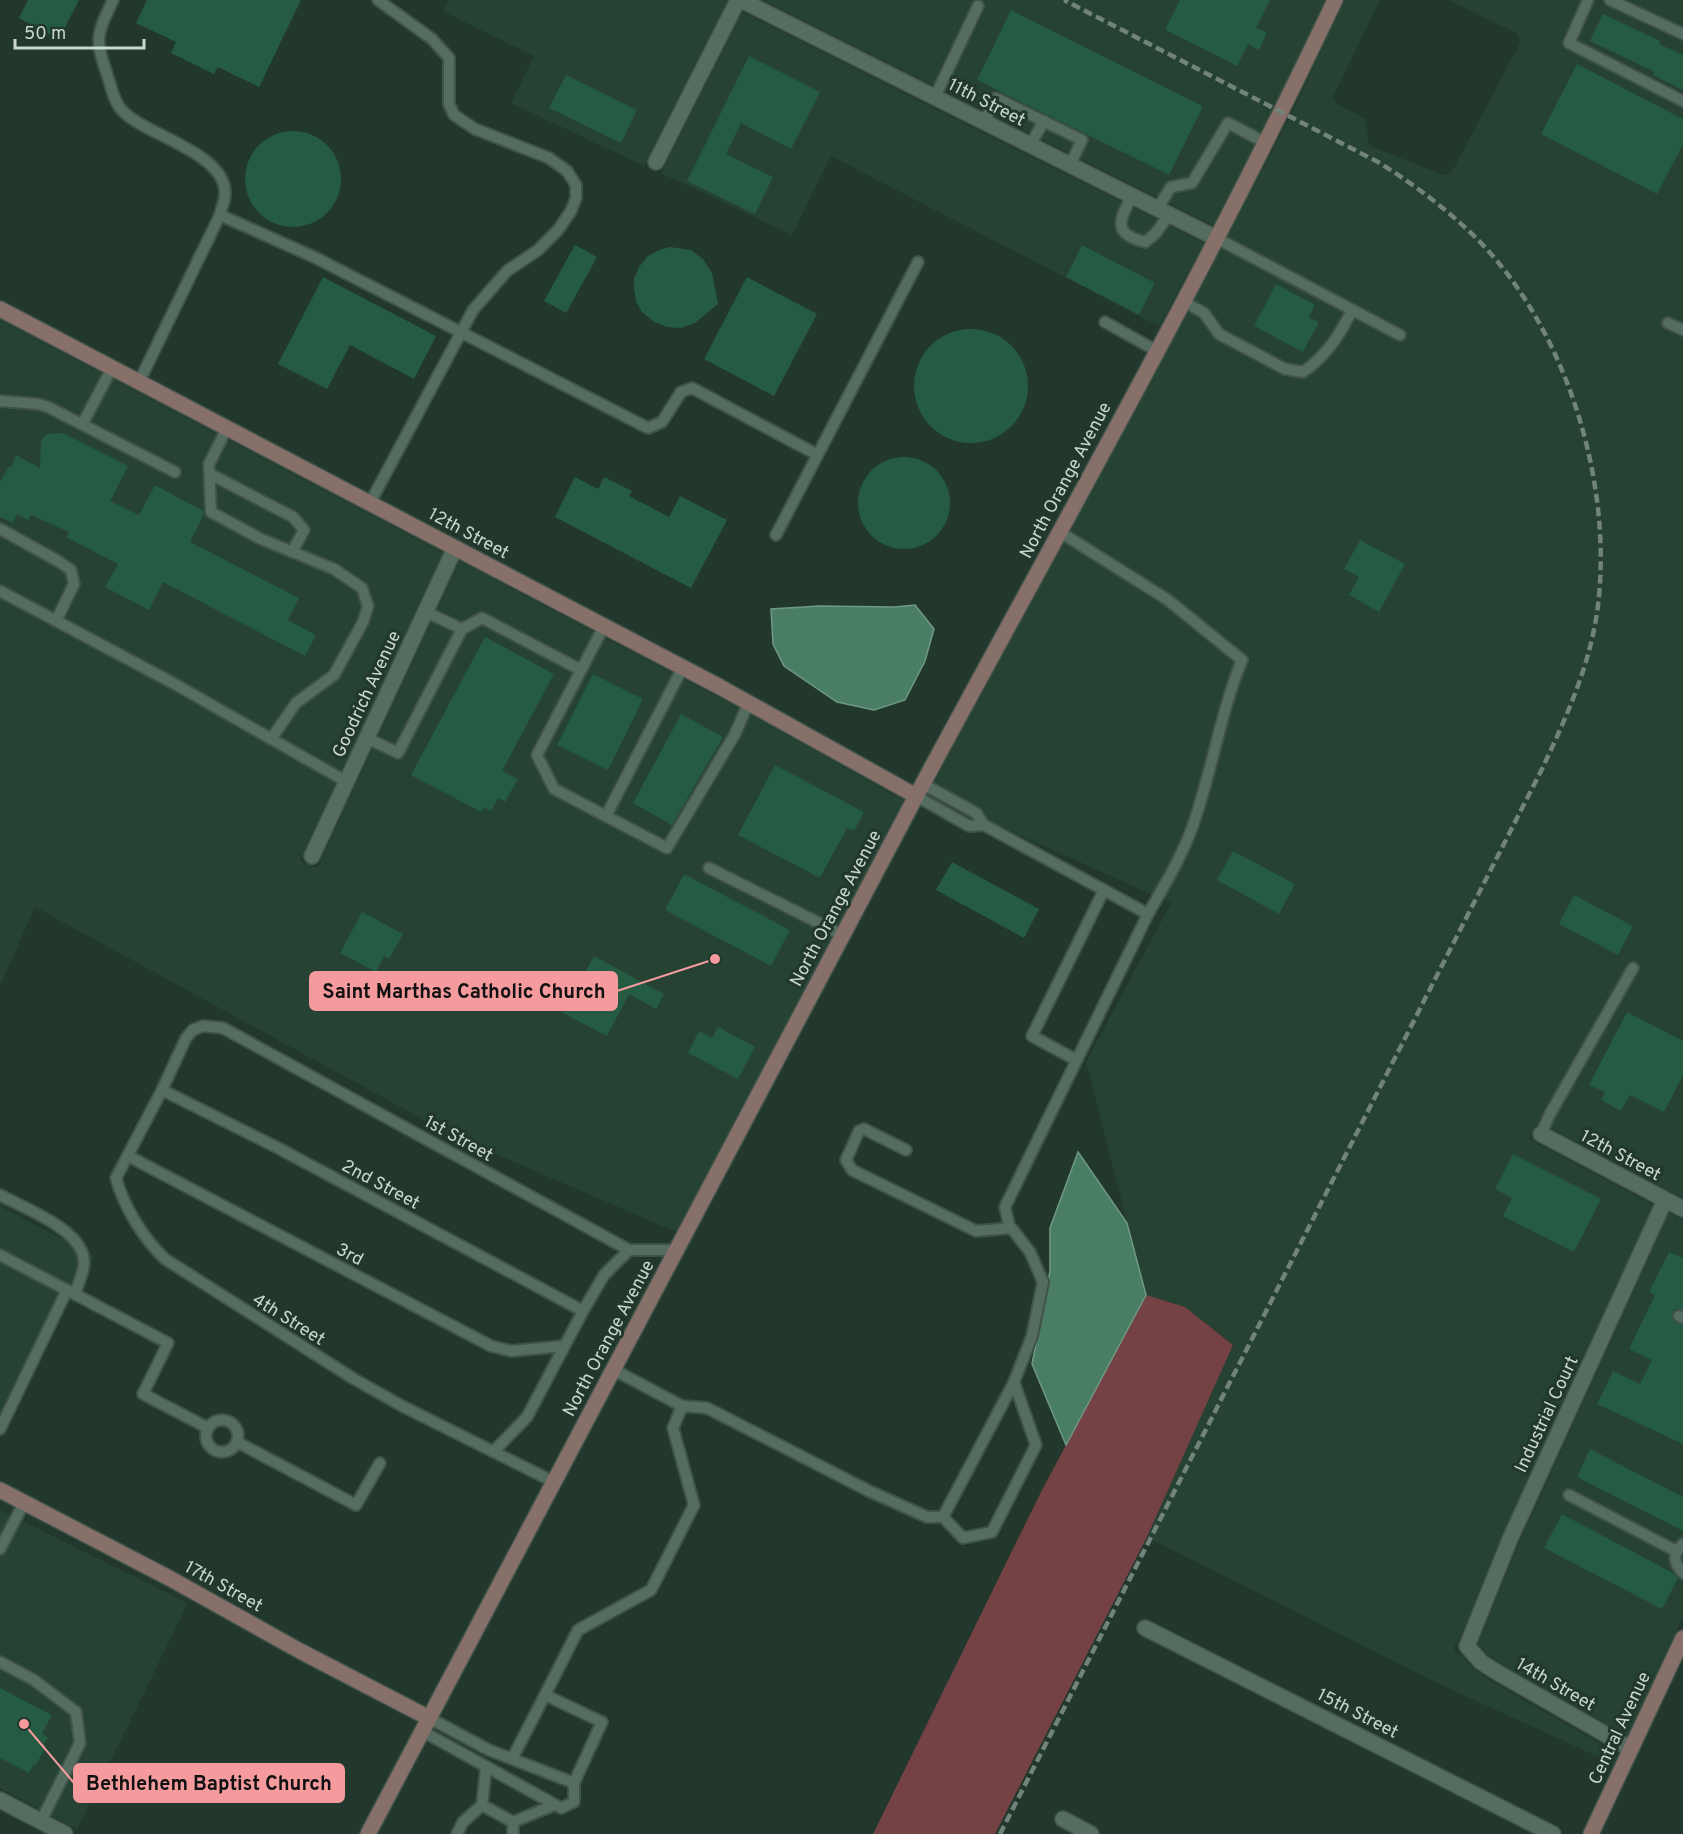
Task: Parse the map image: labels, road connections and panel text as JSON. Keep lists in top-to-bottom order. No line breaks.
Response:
{"streets":{"street":["11th Street","North Orange Avenue","12th Street","Goodrich Avenue","Industrial Court","17th Street","14th Street","15th Street","Central Avenue"],"lane":["1st Street","2nd Street","3rd","4th Street"]},"crossings":[["11th Street","North Orange Avenue"],["North Orange Avenue","12th Street"],["North Orange Avenue","4th Street"],["North Orange Avenue","17th Street"],["12th Street","Goodrich Avenue"],["12th Street","Industrial Court"],["1st Street","4th Street"],["2nd Street","4th Street"],["3rd","4th Street"],["Industrial Court","14th Street"],["14th Street","Central Avenue"]],"places":["Saint Marthas Catholic Church","Bethlehem Baptist Church"],"scale_bar":"50 m"}
